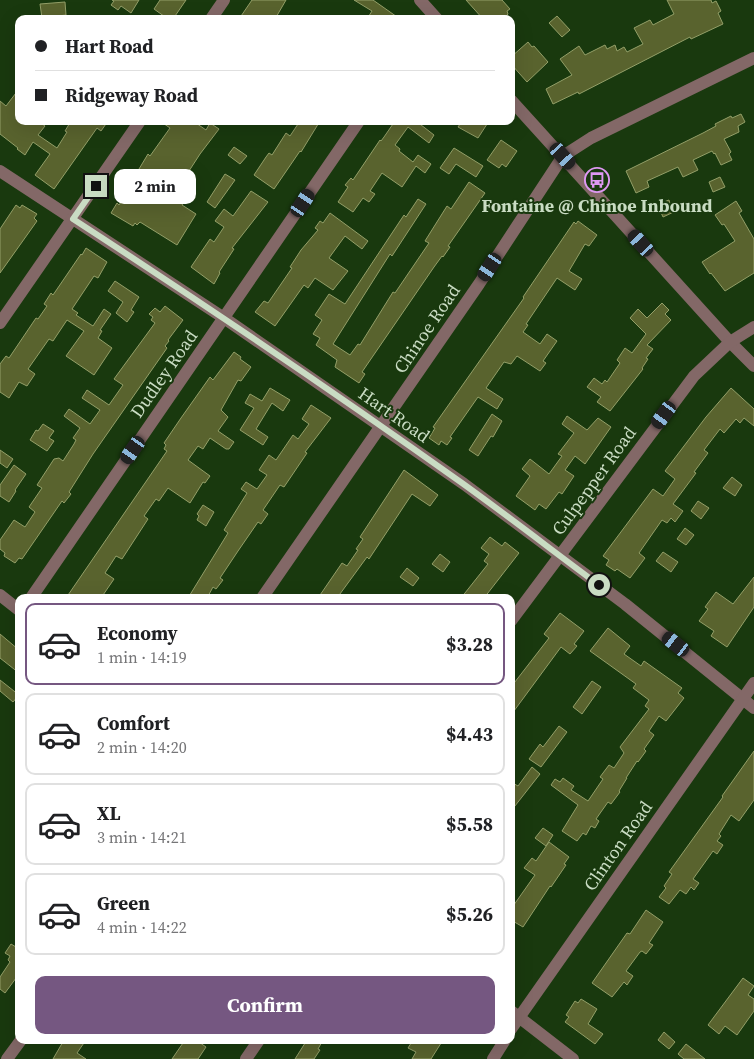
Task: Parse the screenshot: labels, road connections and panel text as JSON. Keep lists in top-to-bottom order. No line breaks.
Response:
{"streets":{"street":["Chinoe Road","Dudley Road","Hart Road","Culpepper Road","Clinton Road"]},"crossings":[["Chinoe Road","Hart Road"],["Dudley Road","Hart Road"],["Hart Road","Culpepper Road"],["Hart Road","Clinton Road"]],"places":{"bus stop":["Fontaine @ Chinoe Inbound"]},"page":{"banner":["Hart Road","Ridgeway Road"],"bubble":"2 min","list":[{"name":"Economy","note":"1 min · 14:19","value":"$3.28"},{"name":"Comfort","note":"2 min · 14:20","value":"$4.43"},{"name":"XL","note":"3 min · 14:21","value":"$5.58"},{"name":"Green","note":"4 min · 14:22","value":"$5.26"}],"buttons":"Confirm"}}
